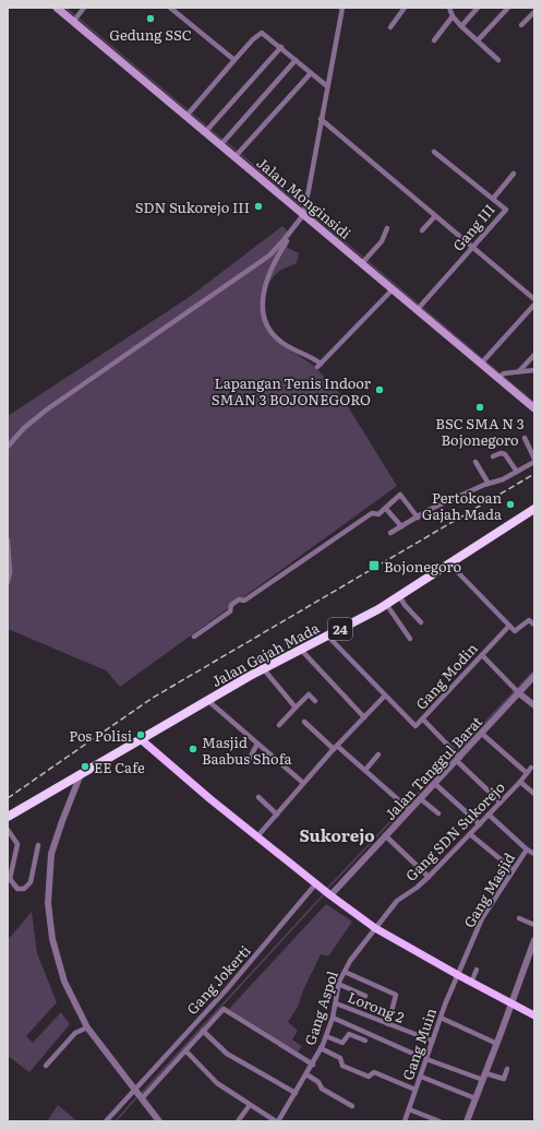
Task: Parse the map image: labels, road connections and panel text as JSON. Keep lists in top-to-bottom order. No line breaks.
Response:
{"streets":{"highway":["24","Jalan Gajah Mada"],"main road":["Jalan Monginsidi"],"street":["Gang III","Gang Modin","Jalan Tanggul Barat","Gang SDN Sukorejo","Gang Masjid","Gang Jokerti","Lorong 2","Gang Aspol","Gang Muin"]},"crossings":[["Jalan Monginsidi","Gang III"],["24","Jalan Gajah Mada"],["Jalan Gajah Mada","Gang Modin"],["Gang SDN Sukorejo","Gang Aspol"],["Gang Masjid","Gang Muin"],["Lorong 2","Gang Aspol"],["Lorong 2","Gang Muin"]],"districts":["Sukorejo"],"places":{"other":["Gedung SSC","SDN Sukorejo III","Lapangan Tenis Indoor SMAN 3 BOJONEGORO","BSC SMA N 3 Bojonegoro","Pertokoan Gajah Mada","Pos Polisi","Masjid Baabus Shofa","EE Cafe"],"transit":["Bojonegoro"]}}
